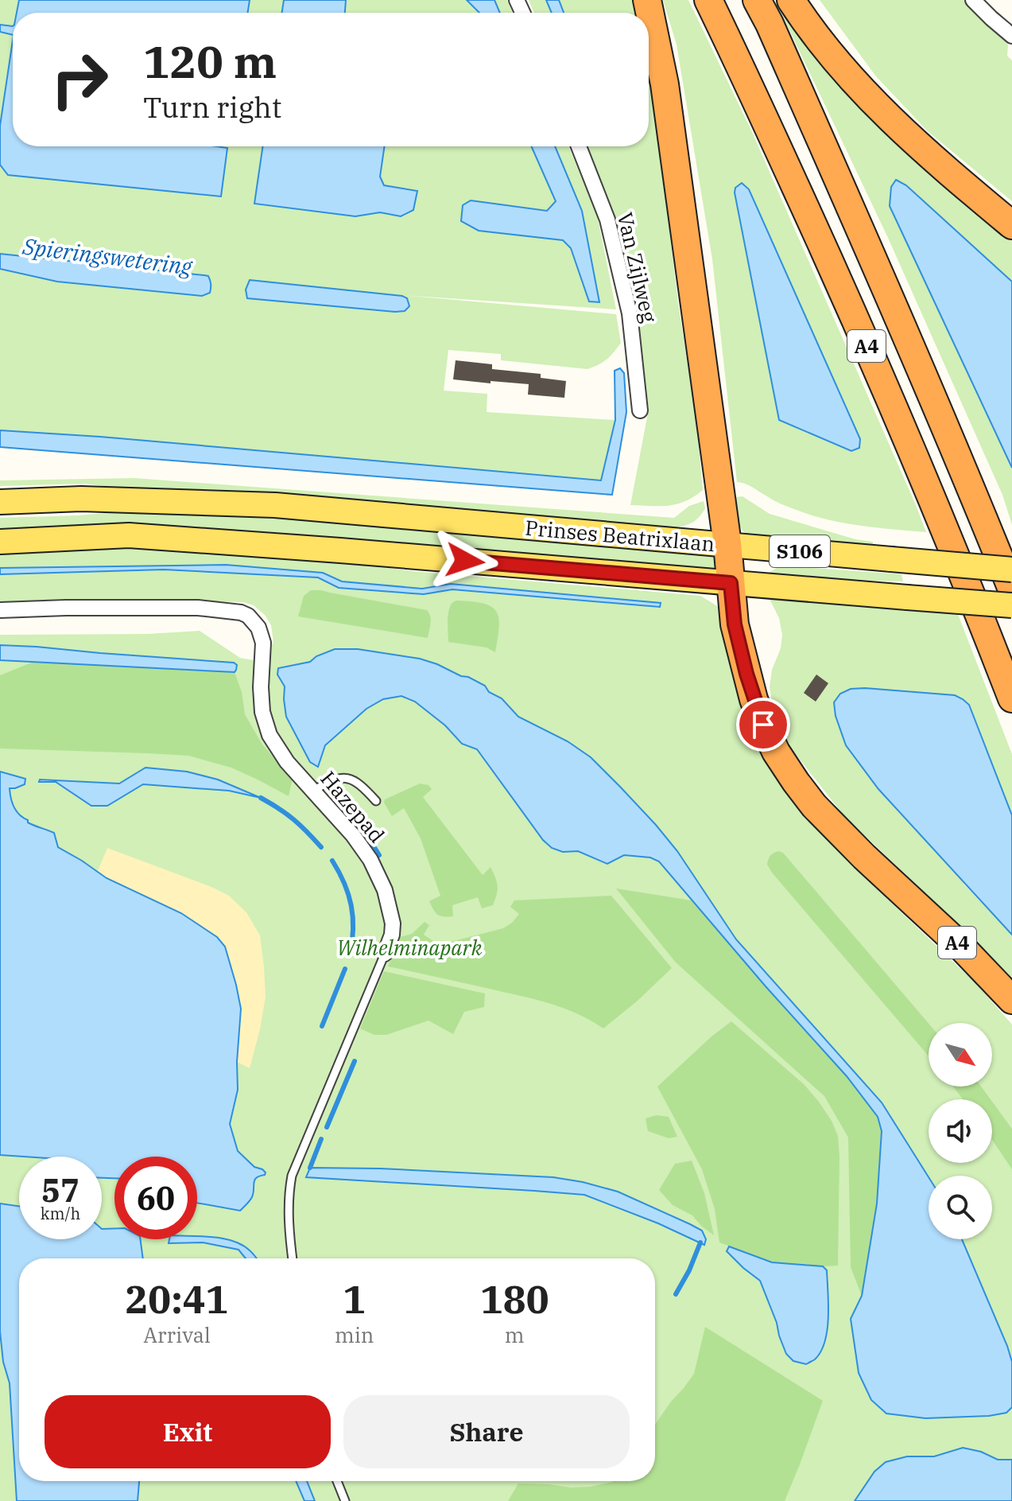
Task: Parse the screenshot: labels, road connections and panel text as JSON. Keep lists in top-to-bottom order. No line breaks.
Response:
{"streets":{"highway":["A4"],"main road":["Prinses Beatrixlaan","S106"],"street":["Van Zijlweg","Hazepad"]},"crossings":[["A4","Prinses Beatrixlaan"]],"water":["Spieringswetering"],"parks":["Wilhelminapark"],"north":"bottom right","page":{"turn":["120 m","Turn right"],"speed":"57 km/h","limit":"60","eta":["20:41","Arrival","1","min","180","m"],"buttons":["Exit","Share"]}}
